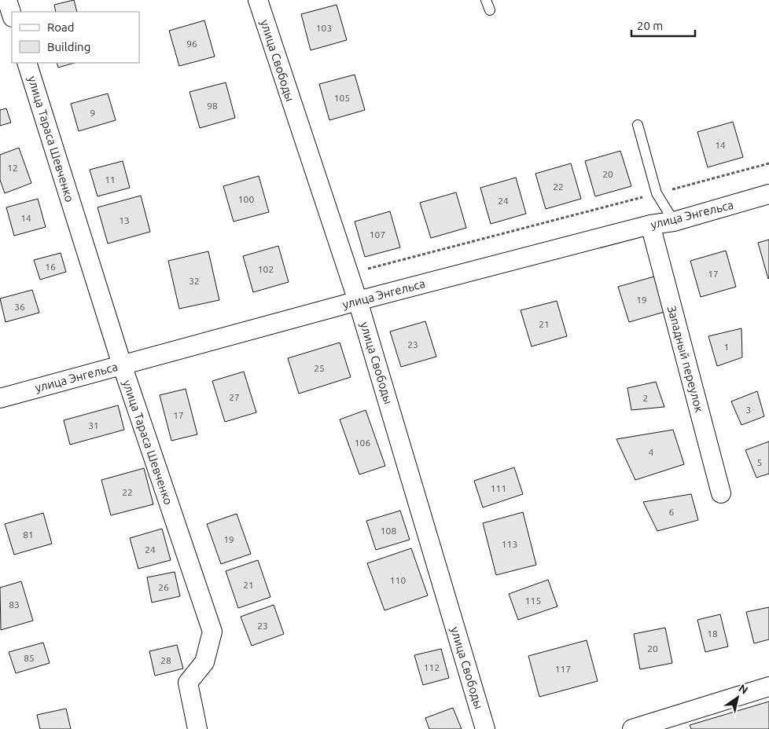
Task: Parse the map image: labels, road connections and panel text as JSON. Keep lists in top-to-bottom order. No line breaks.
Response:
{"streets":{"street":["улица Свободы","улица Тараса Шевченко","улица Энгельса","Западный переулок"]},"crossings":[["улица Свободы","улица Энгельса"],["улица Тараса Шевченко","улица Энгельса"],["улица Энгельса","Западный переулок"]],"house_numbers":["103","96","105","98","9","14","12","20","11","22","100","24","14","13","107","16","102","17","32","19","36","21","23","1","25","27","2","3","17","31","106","4","5","111","22","6","108","81","19","113","24","110","21","26","115","83","23","18","20","85","28","112","117"],"legend":["Road","Building"],"scale_bar":"20 m","north":"top right"}
